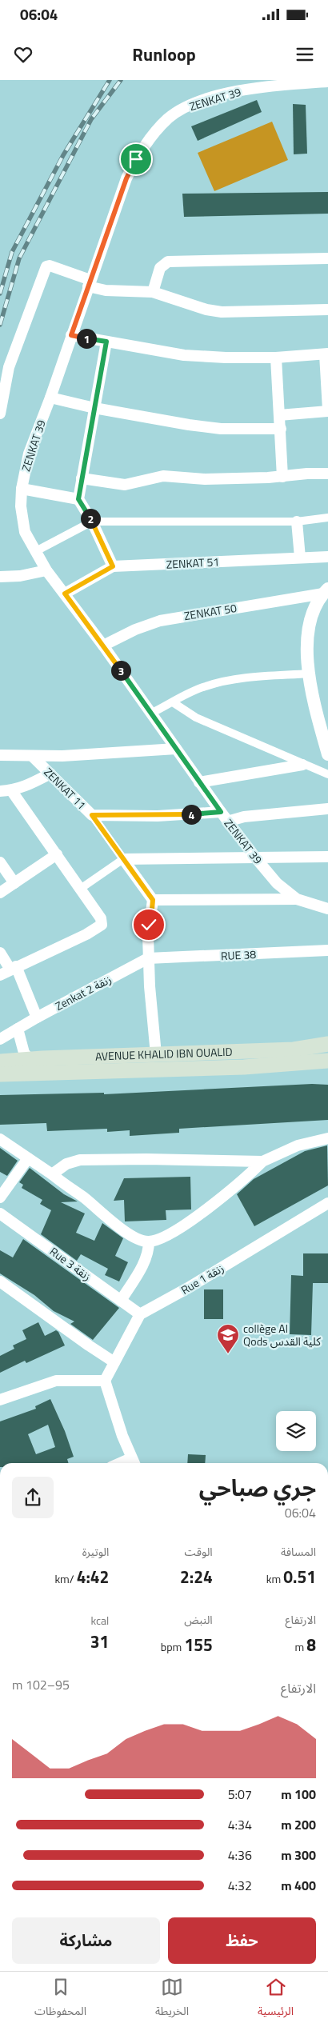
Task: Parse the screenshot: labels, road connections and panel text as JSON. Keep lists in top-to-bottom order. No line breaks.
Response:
{"streets":{"main road":["AVENUE KHALID IBN OUALID"],"street":["ZENKAT 39","ZENKAT 51","ZENKAT 50","ZENKAT 11","RUE 38","Zenkat 2 زنقة","Rue 3 زنقة","Rue 1 زنقة"]},"crossings":[["ZENKAT 39","ZENKAT 51"],["ZENKAT 39","ZENKAT 50"],["ZENKAT 39","ZENKAT 11"],["RUE 38","Zenkat 2 زنقة"],["Rue 3 زنقة","Rue 1 زنقة"]],"places":{"school or university":["collège Al Qods كلية القدس"]},"page":{"status":"06:04","header":"Runloop","pins":["1","2","3","4"],"heading":["جري صباحي","06:04"],"stats":[["المسافة","0.51 km"],["الوقت","2:24"],["الوتيرة","4:42 /km"],["الارتفاع","8 m"],["النبض","155 bpm"],["kcal","31"]],"chart":["الارتفاع","95–102 m"],"list":[{"name":"100 m","note":"5:07"},{"name":"200 m","note":"4:34"},{"name":"300 m","note":"4:36"},{"name":"400 m","note":"4:32"}],"buttons":["حفظ","مشاركة"],"tabs":["الرئيسية","الخريطة","المحفوظات"]}}
